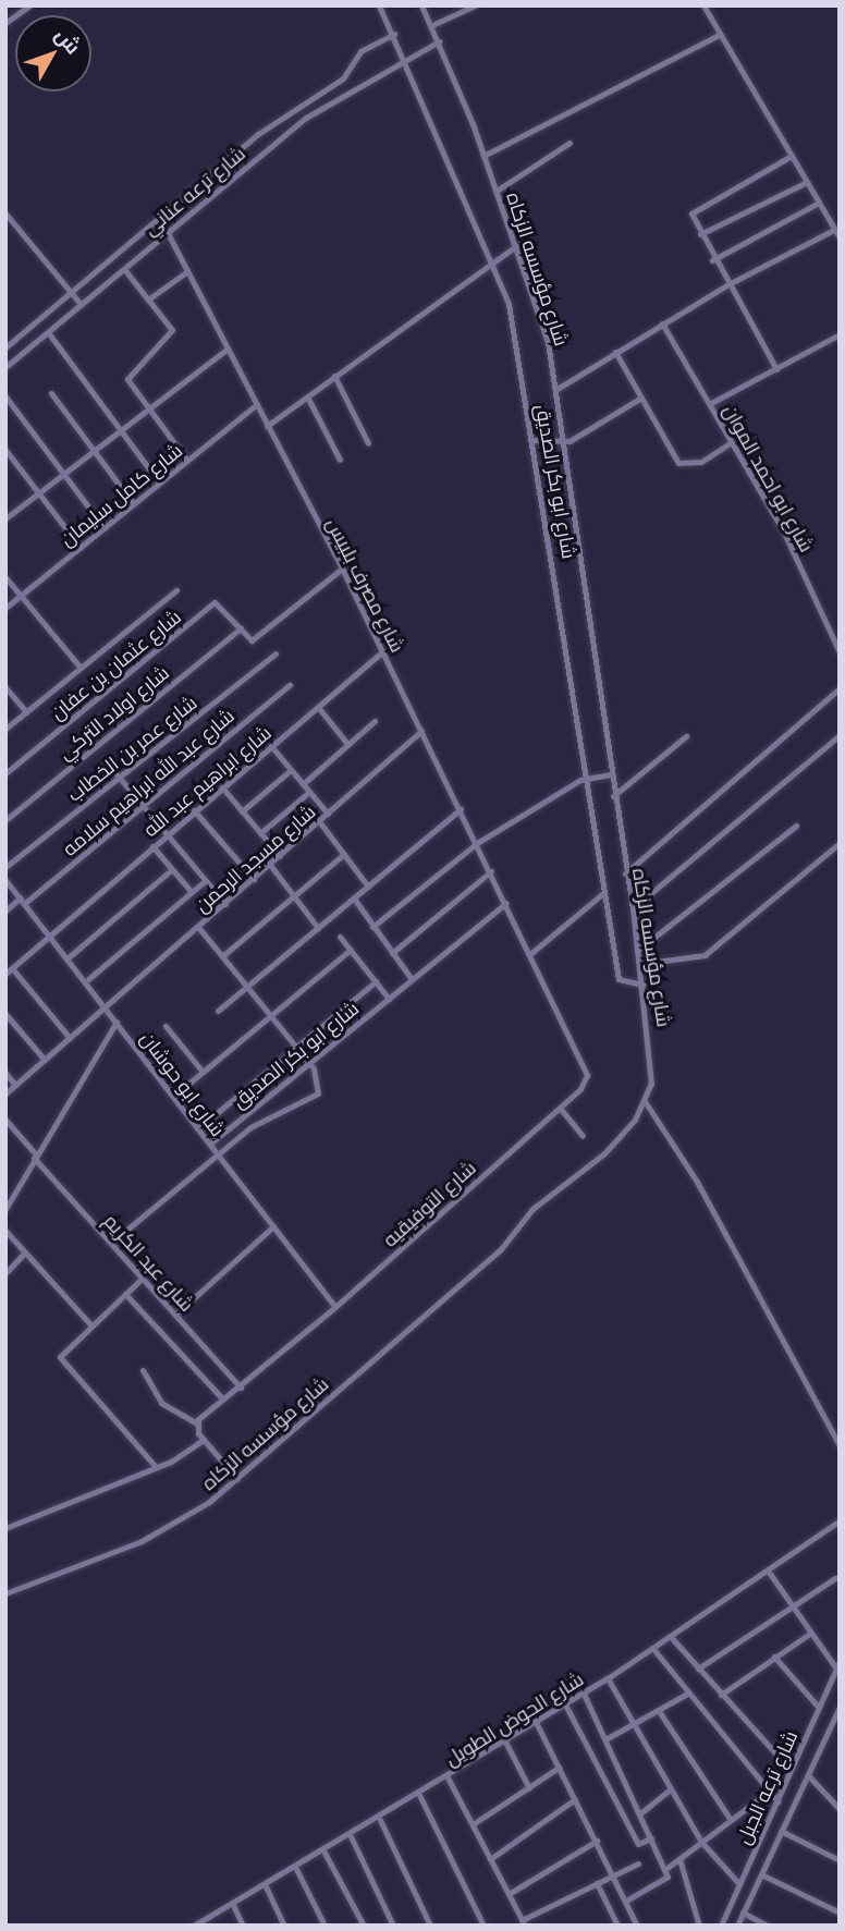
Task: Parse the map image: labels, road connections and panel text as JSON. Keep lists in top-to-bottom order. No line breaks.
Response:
{"streets":{"street":["شارع ترعه عناني","شارع مؤسسه الزكاه","شارع ابو احمد الموان","شارع ابو بكر الصديق","شارع كامل سليمان","شارع مصرف بلبيس","شارع عثمان بن عفان","شارع اولاد التركي","شارع عمر بن الخطاب","شارع ابراهيم عبد الله","شارع عبد الله ابراهيم سلامه","شارع مسجد الرحمن","شارع ابو حوشان","شارع التوفيقيه","شارع عبد الكريم","شارع الحوض الطويل","شارع ترعه الجبل"]},"crossings":[["شارع ترعه عناني","شارع مؤسسه الزكاه"],["شارع ترعه عناني","شارع ابو بكر الصديق"],["شارع ترعه عناني","شارع مصرف بلبيس"],["شارع مؤسسه الزكاه","شارع ابو بكر الصديق"],["شارع ابو بكر الصديق","شارع مصرف بلبيس"],["شارع ابو بكر الصديق","شارع ابو حوشان"],["شارع كامل سليمان","شارع مصرف بلبيس"],["شارع مصرف بلبيس","شارع ابراهيم عبد الله"],["شارع مصرف بلبيس","شارع مسجد الرحمن"],["شارع مصرف بلبيس","شارع التوفيقيه"],["شارع عثمان بن عفان","شارع اولاد التركي"],["شارع ابراهيم عبد الله","شارع ابو حوشان"],["شارع عبد الله ابراهيم سلامه","شارع ابو حوشان"],["شارع مسجد الرحمن","شارع ابو حوشان"],["شارع ابو حوشان","شارع التوفيقيه"],["شارع التوفيقيه","شارع عبد الكريم"]],"north":"top right"}
